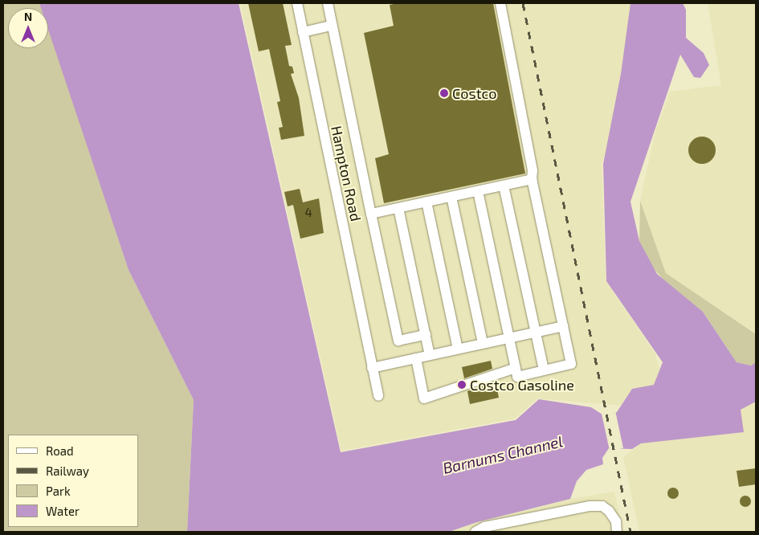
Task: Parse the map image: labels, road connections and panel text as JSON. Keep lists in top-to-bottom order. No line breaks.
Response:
{"streets":{"street":["Hampton Road"]},"water":["Barnums Channel"],"places":["Costco","Costco Gasoline"],"house_numbers":["4"],"legend":["Road","Railway","Park","Water"],"north":"top"}
